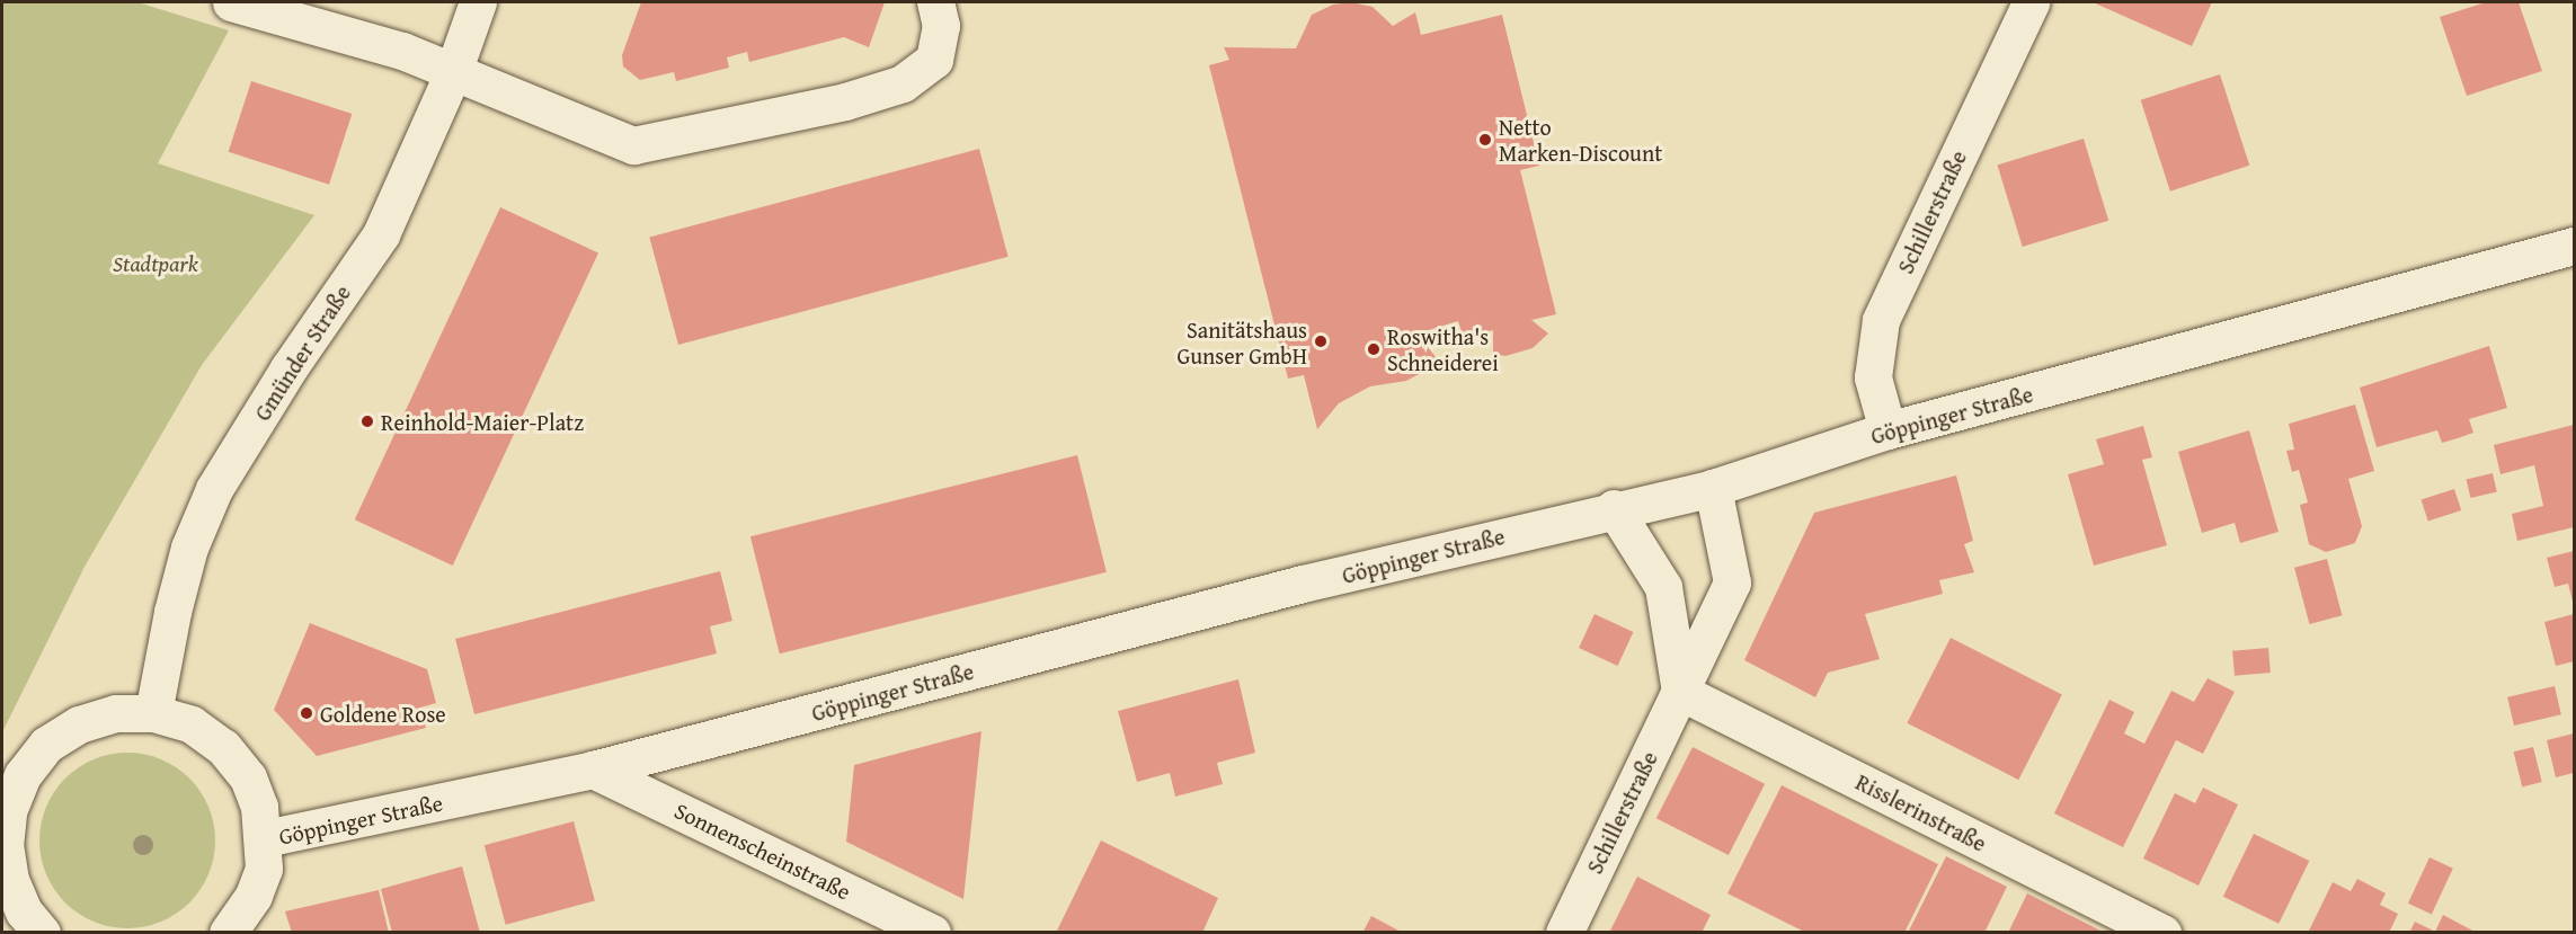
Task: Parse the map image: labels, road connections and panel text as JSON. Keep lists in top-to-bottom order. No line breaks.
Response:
{"streets":{"street":["Schillerstraße","Gmünder Straße","Göppinger Straße","Risslerinstraße","Sonnenscheinstraße"]},"crossings":[["Schillerstraße","Göppinger Straße"],["Schillerstraße","Risslerinstraße"],["Göppinger Straße","Sonnenscheinstraße"]],"parks":["Stadtpark"],"places":["Netto Marken-Discount","Sanitätshaus Gunser GmbH","Roswitha's Schneiderei","Reinhold-Maier-Platz","Goldene Rose"]}
